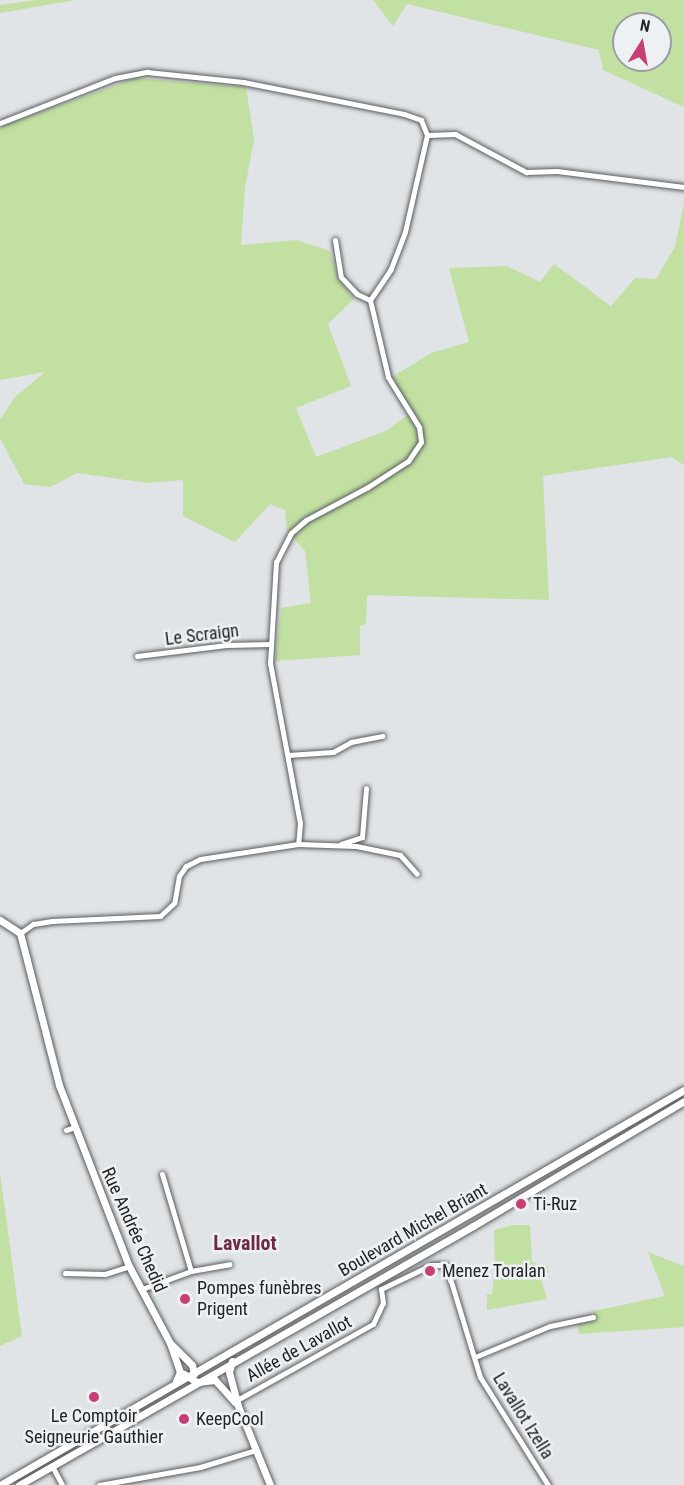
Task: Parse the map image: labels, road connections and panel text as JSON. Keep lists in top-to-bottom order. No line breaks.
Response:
{"streets":{"main road":["Rue Andrée Chedid","Boulevard Michel Briant"],"street":["Le Scraign","Allée de Lavallot","Lavallot Izella"]},"crossings":[["Allée de Lavallot","Lavallot Izella"]],"districts":["Lavallot"],"places":["Ti-Ruz","Menez Toralan","Pompes funèbres Prigent","Le Comptoir Seigneurie Gauthier","KeepCool"],"north":"top"}
